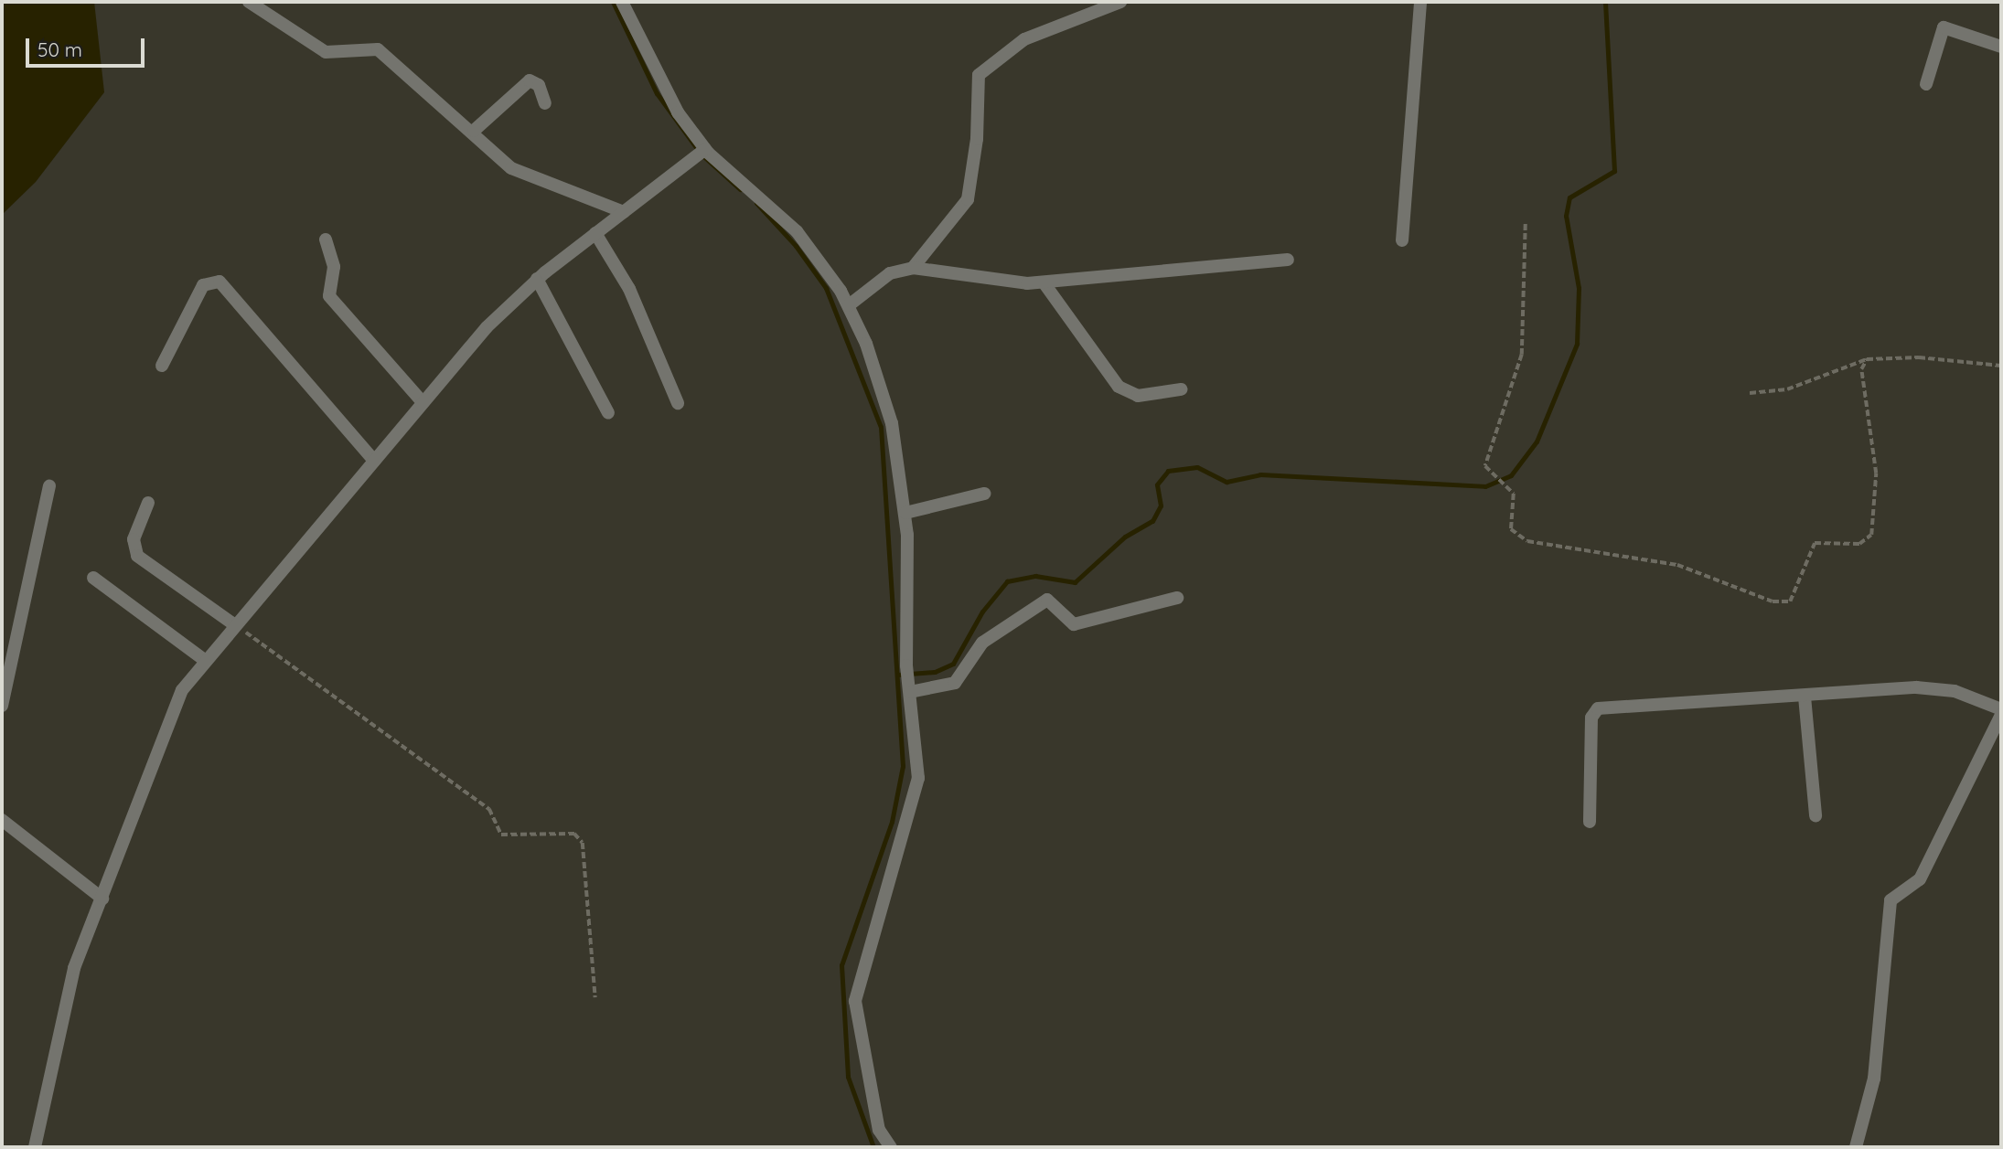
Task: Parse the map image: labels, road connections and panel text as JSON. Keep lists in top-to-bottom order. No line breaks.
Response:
{"scale_bar":"50 m"}
